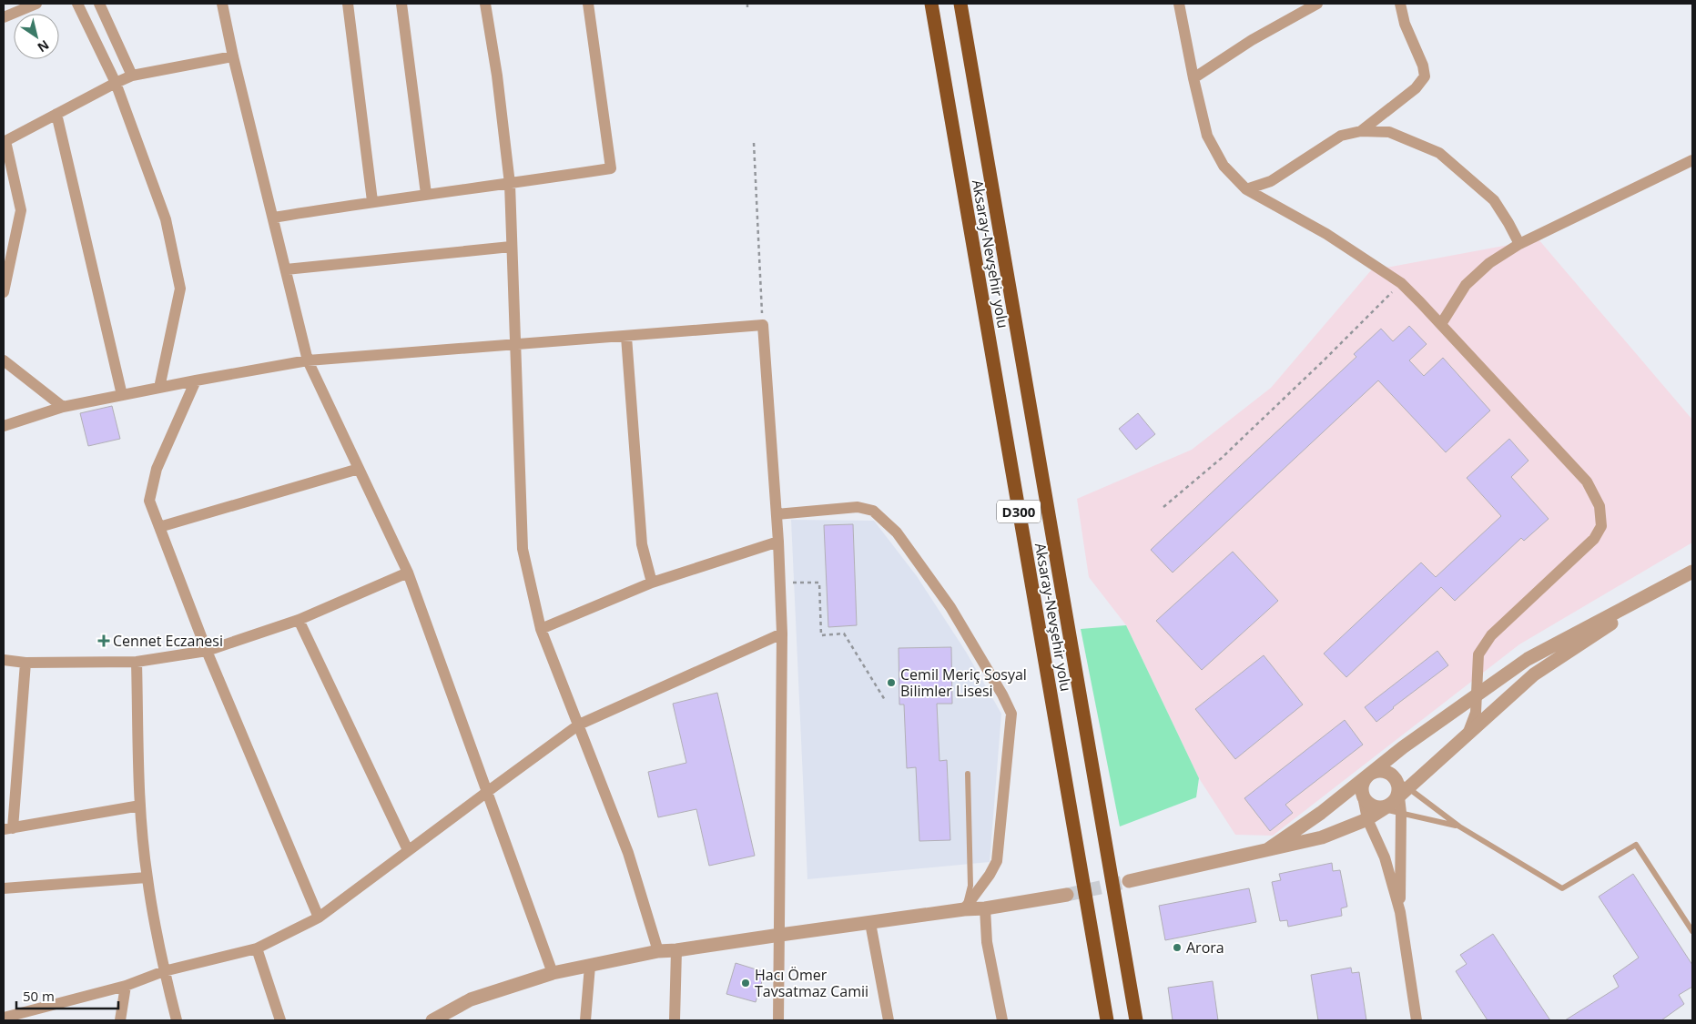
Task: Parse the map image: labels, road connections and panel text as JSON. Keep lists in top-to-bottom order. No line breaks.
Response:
{"streets":{"highway":["Aksaray-Nevşehir yolu","D300"]},"places":{"health":["Cennet Eczanesi"],"other":["Cemil Meriç Sosyal Bilimler Lisesi","Arora","Hacı Ömer Tavsatmaz Camii"]},"scale_bar":"50 m","north":"bottom right"}
